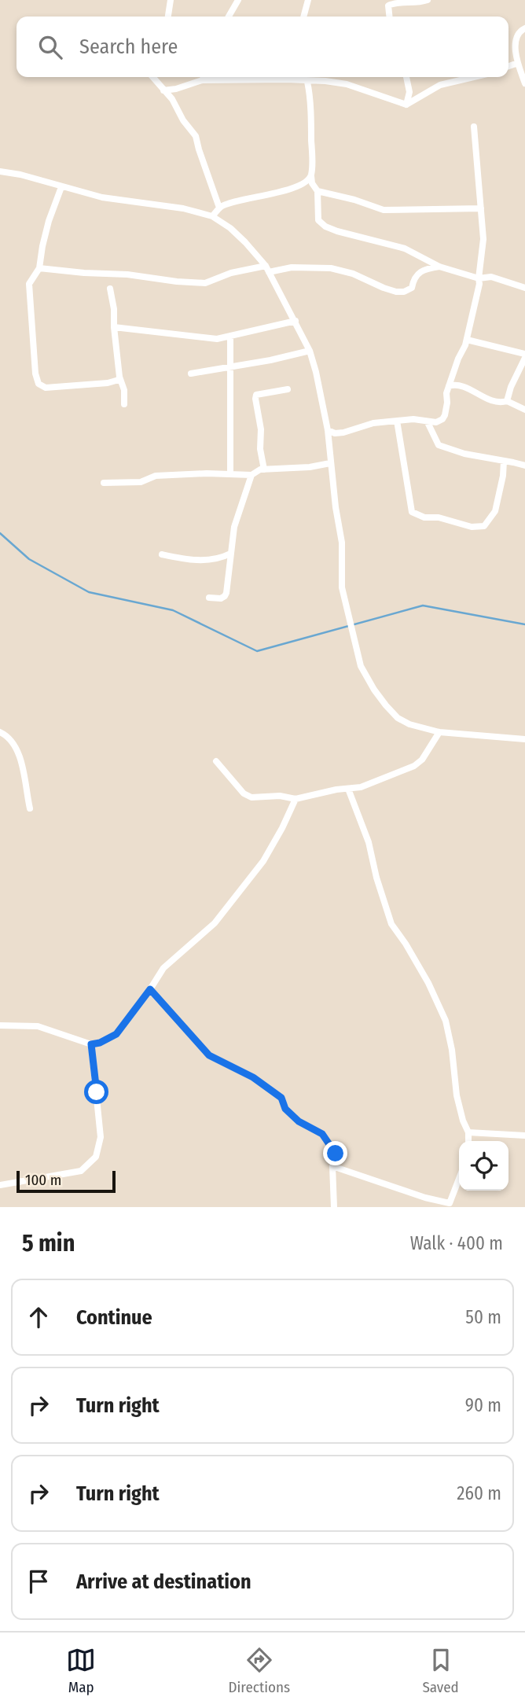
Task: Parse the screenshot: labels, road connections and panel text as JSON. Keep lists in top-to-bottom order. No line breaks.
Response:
{"scale_bar":"100 m","page":{"search":"Search here","scale":"100 m","heading":["5 min","Walk · 400 m"],"list":[["Continue","50 m"],["Turn right","90 m"],["Turn right","260 m"],"Arrive at destination"],"nav":["Map","Directions","Saved"]}}
